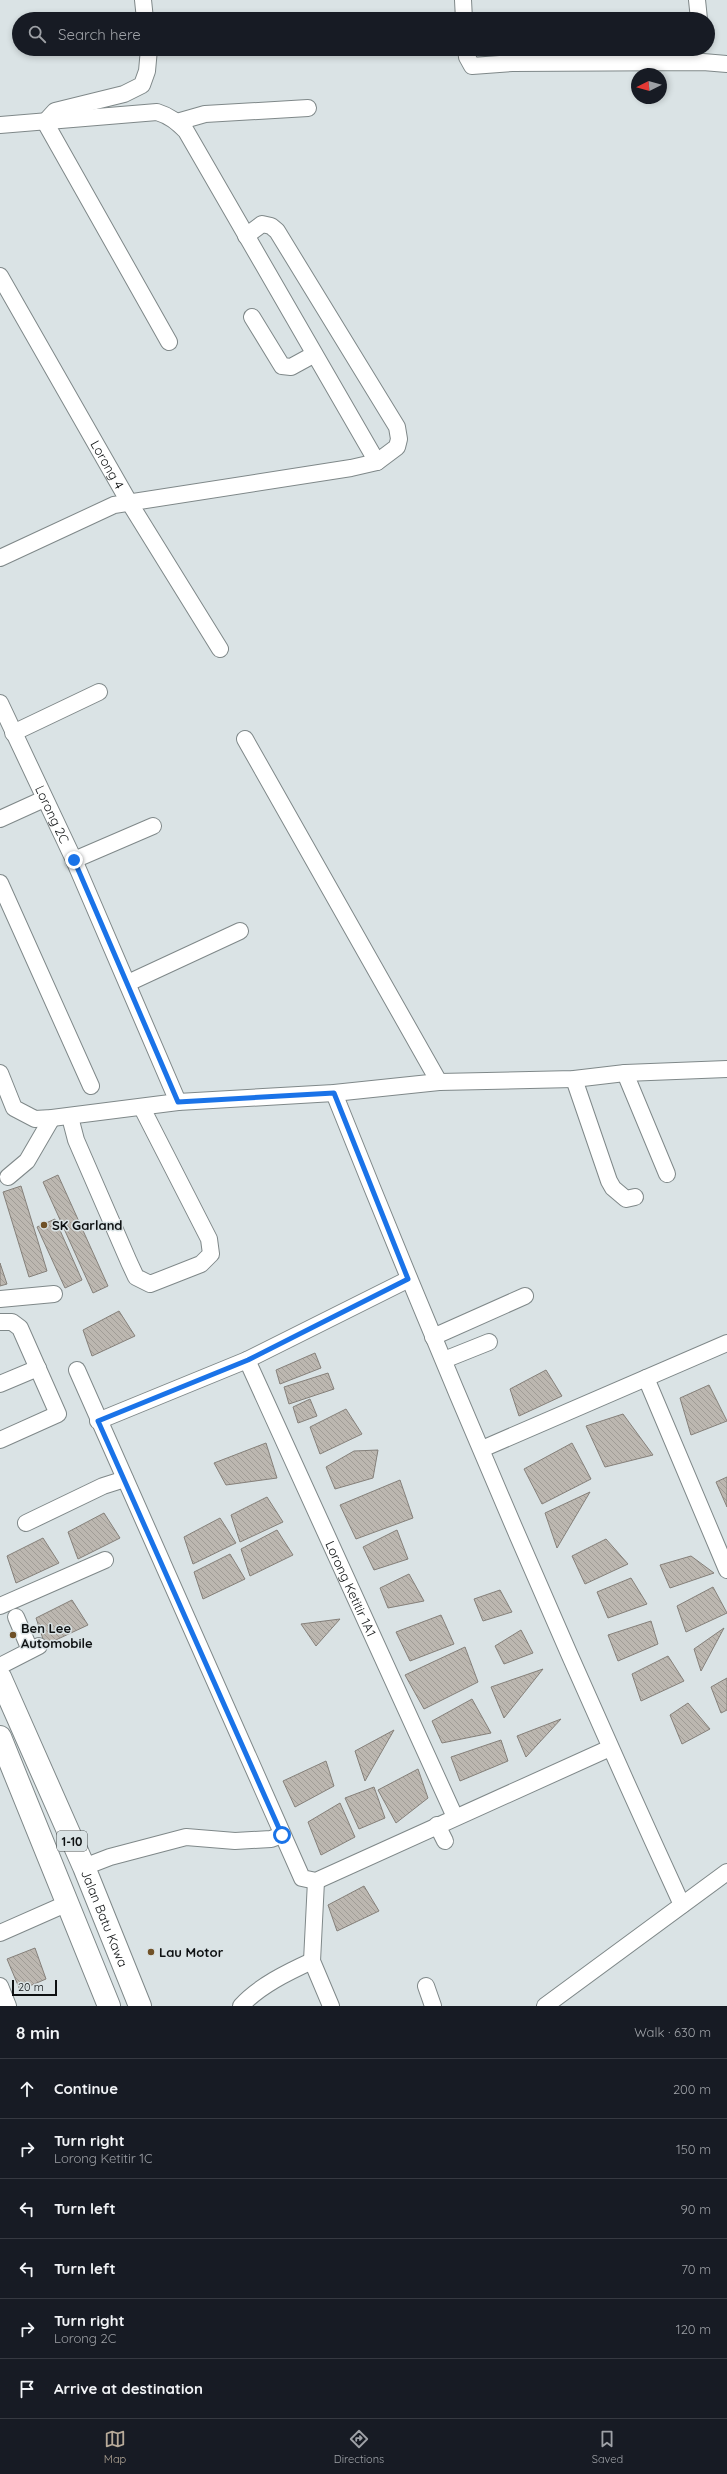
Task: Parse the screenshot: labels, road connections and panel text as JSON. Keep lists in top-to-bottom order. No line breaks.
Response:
{"streets":{"highway":["1-10","Jalan Batu Kawa"],"street":["Lorong 4","Lorong 2C","Lorong Ketitir 1A1"]},"places":["SK Garland","Ben Lee Automobile","Lau Motor"],"scale_bar":"20 m","north":"left","page":{"search":"Search here","scale":"20 m","heading":["8 min","Walk · 630 m"],"list":[["Continue","200 m"],["Turn right","Lorong Ketitir 1C","150 m"],["Turn left","90 m"],["Turn left","70 m"],["Turn right","Lorong 2C","120 m"],"Arrive at destination"],"nav":["Map","Directions","Saved"]}}
